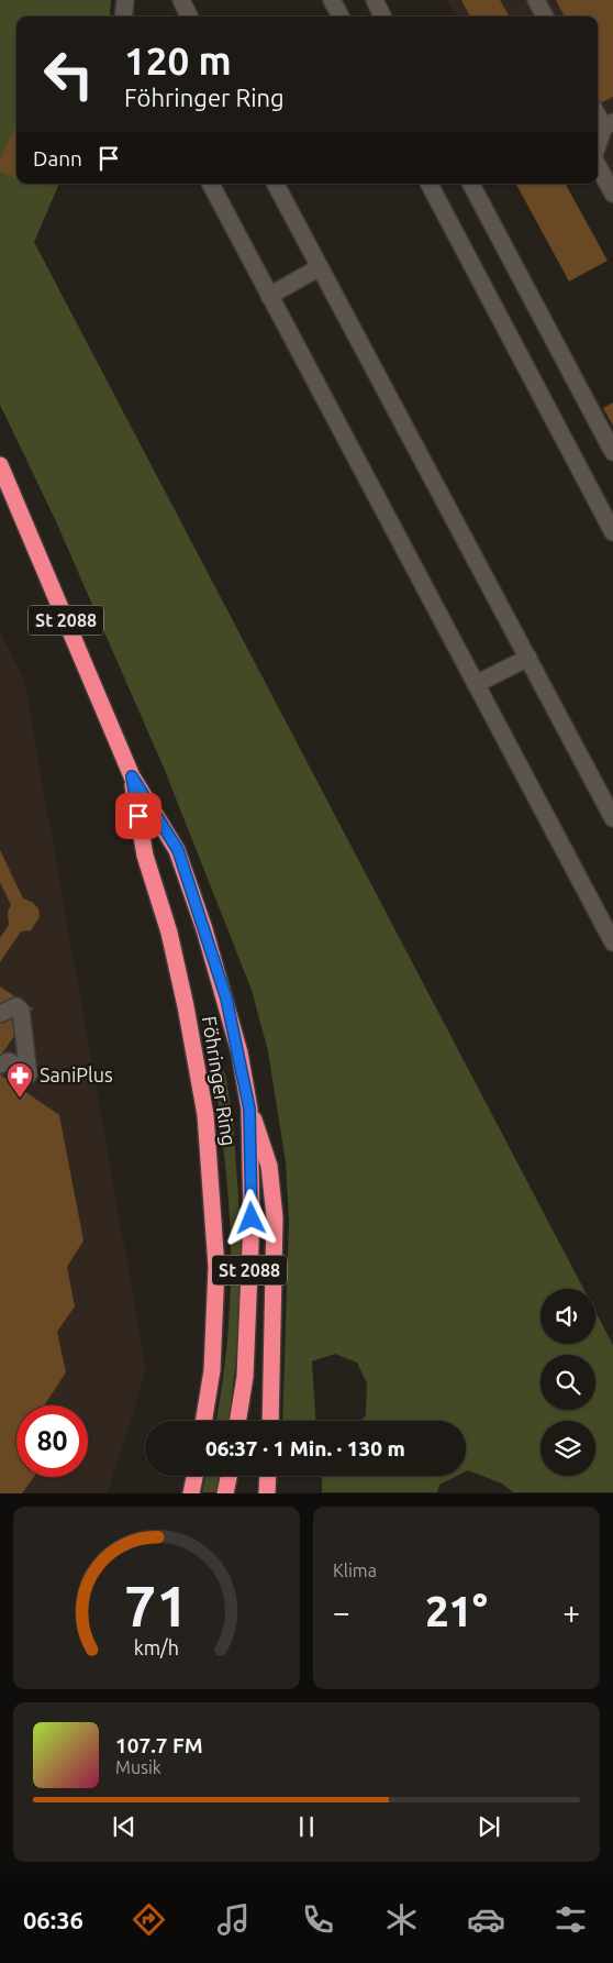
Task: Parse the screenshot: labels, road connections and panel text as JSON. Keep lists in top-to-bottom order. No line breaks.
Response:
{"streets":{"highway":["St 2088","Föhringer Ring"]},"places":{"pharmacy":["SaniPlus"]},"page":{"turn":["120 m","Föhringer Ring"],"then":"Dann","limit":"80","trip":"06:37 · 1 Min. · 130 m","tile":"Klima","heat":["−","21°","+"],"song":["107.7 FM","Musik"],"tabs":"06:36","gauge":["71","km/h"]}}
